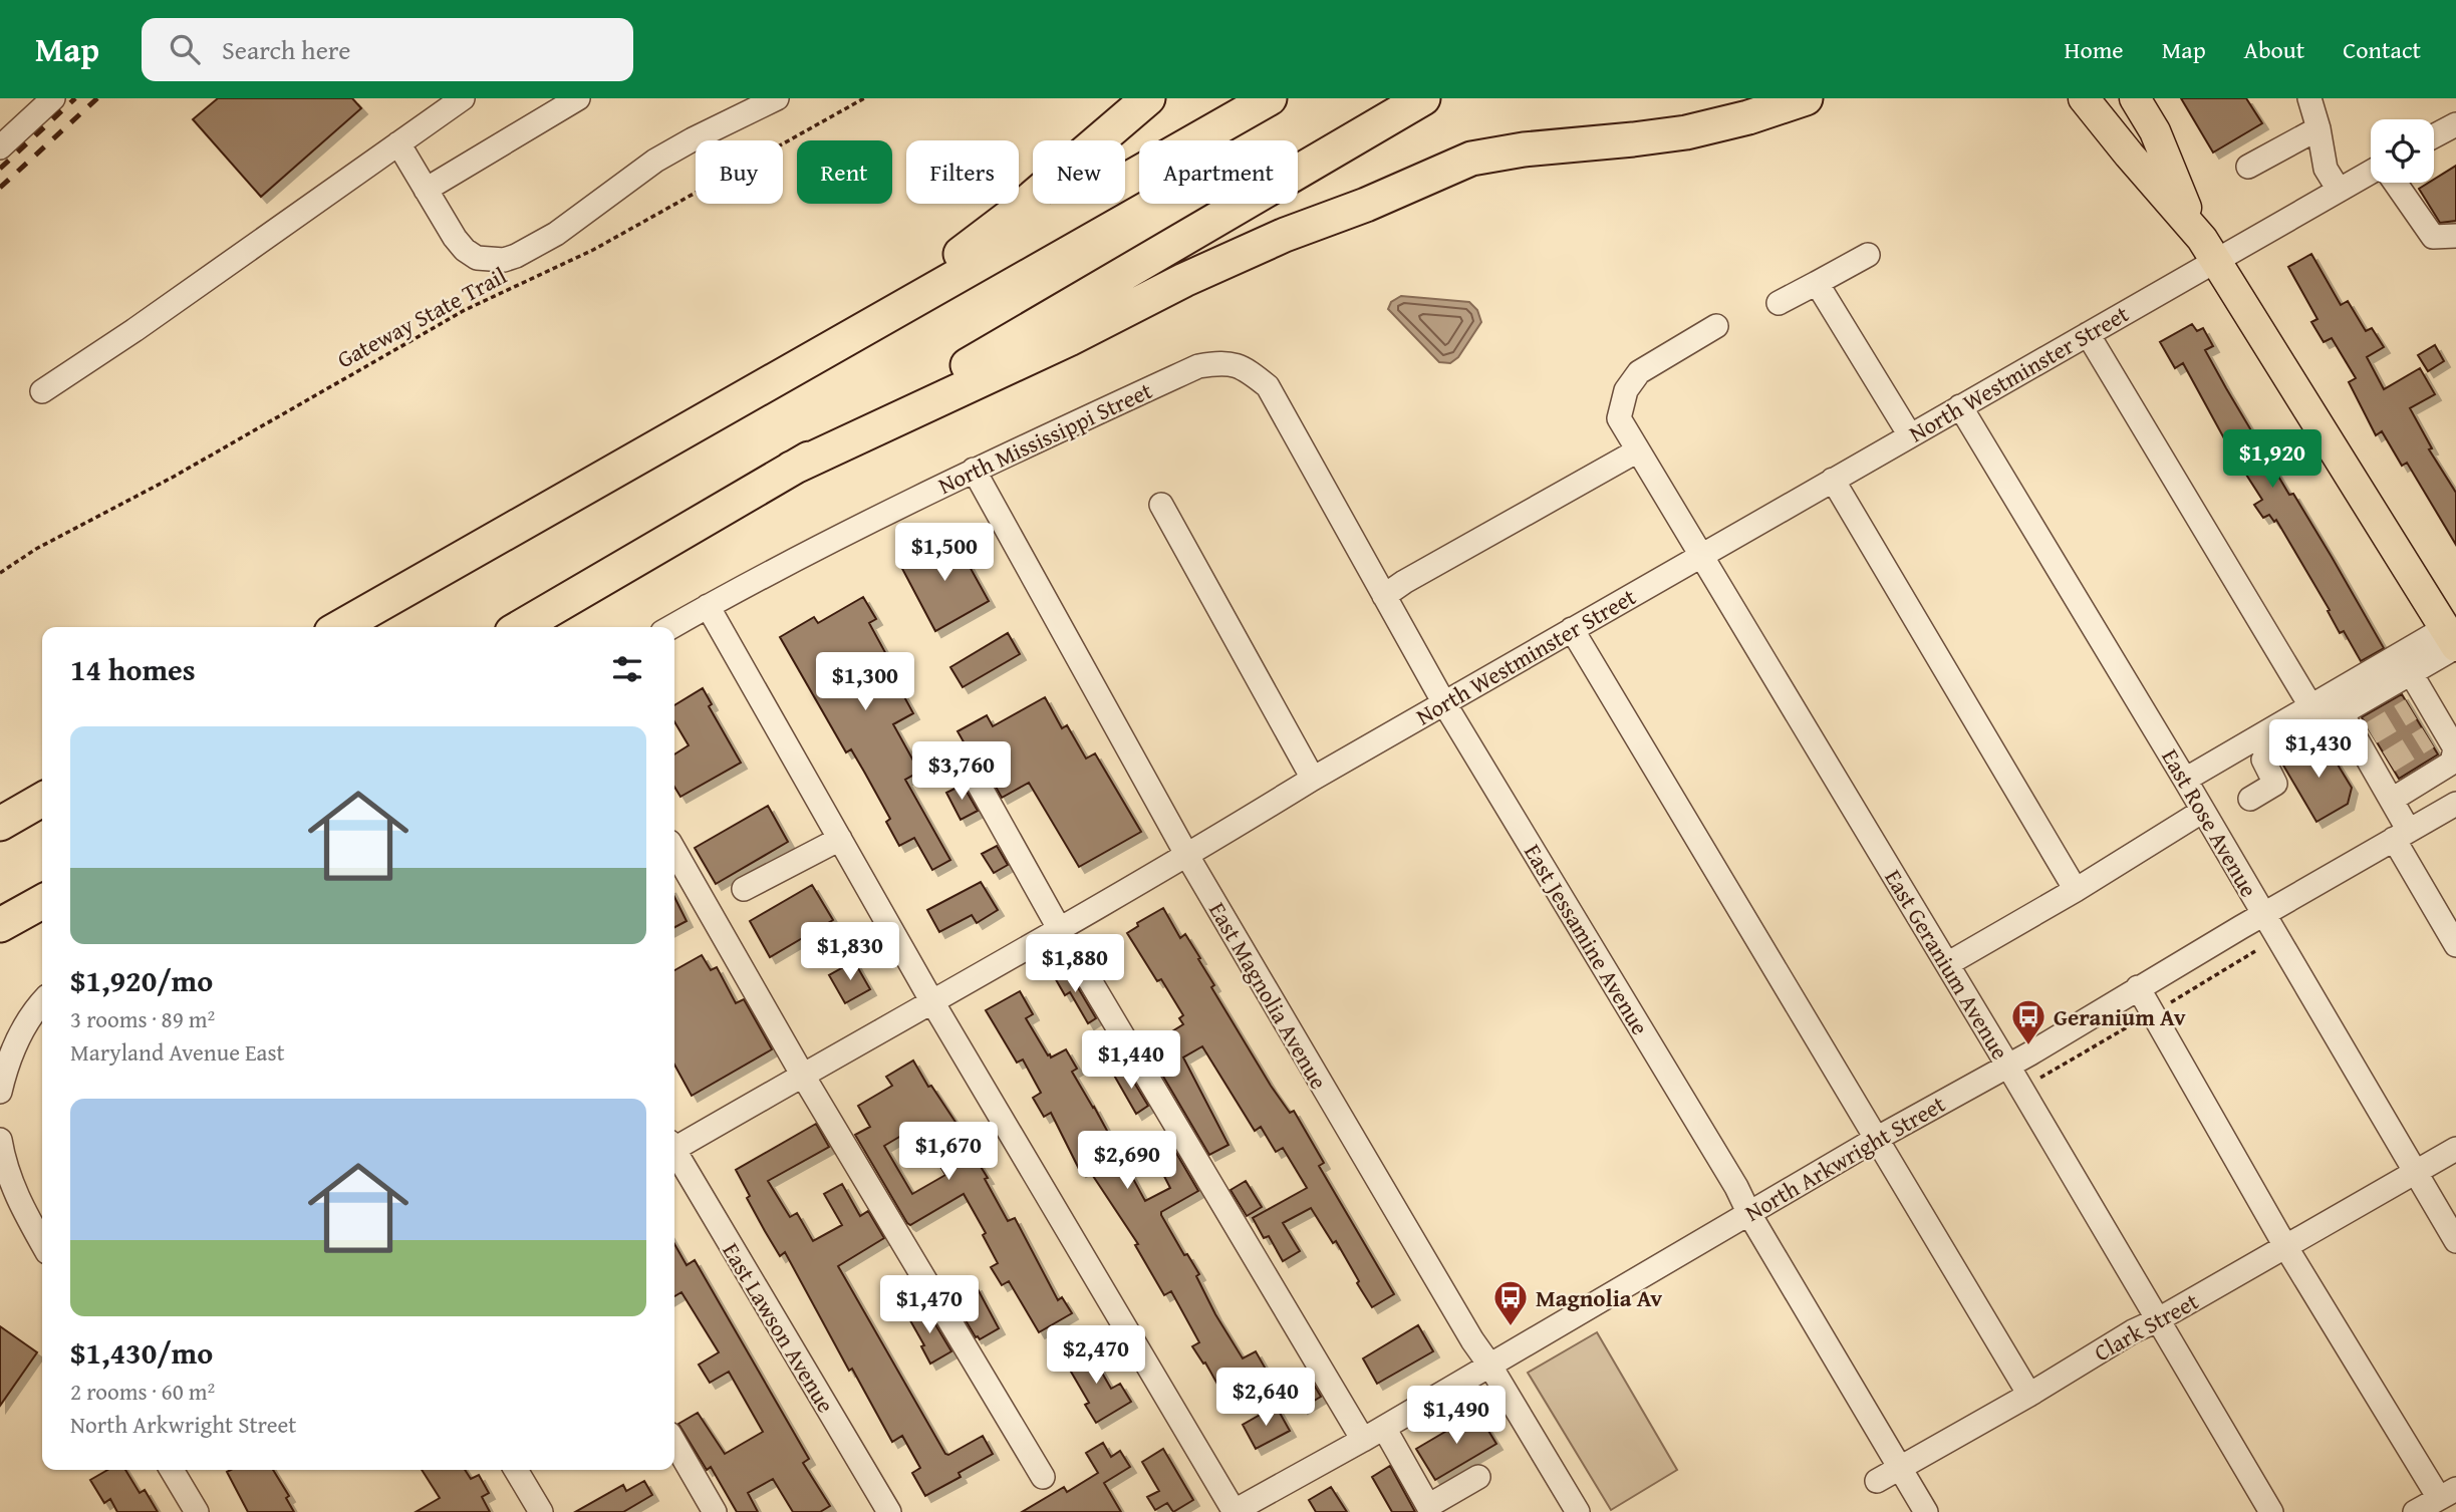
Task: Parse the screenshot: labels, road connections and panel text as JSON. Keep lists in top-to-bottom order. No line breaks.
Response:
{"streets":{"street":["North Westminster Street","North Mississippi Street","East Rose Avenue","East Jessamine Avenue","East Geranium Avenue","East Magnolia Avenue","North Arkwright Street","Clark Street","East Lawson Avenue"],"path":["Gateway State Trail"]},"crossings":[["North Westminster Street","East Rose Avenue"],["North Westminster Street","East Jessamine Avenue"],["North Westminster Street","East Geranium Avenue"],["North Westminster Street","East Magnolia Avenue"],["North Mississippi Street","East Jessamine Avenue"],["North Mississippi Street","East Magnolia Avenue"],["East Rose Avenue","North Arkwright Street"],["East Rose Avenue","Clark Street"],["East Jessamine Avenue","North Arkwright Street"],["East Jessamine Avenue","Clark Street"],["East Geranium Avenue","North Arkwright Street"],["East Geranium Avenue","Clark Street"],["East Magnolia Avenue","North Arkwright Street"]],"places":{"bus stop":["Geranium Av","Magnolia Av"]},"page":{"header":"Map","search":"Search here","nav":["Home","Map","About","Contact"],"chip":["Buy","Rent","Filters","New","Apartment"],"price":["$1,920","$1,500","$1,300","$1,430","$3,760","$1,830","$1,880","$1,440","$1,670","$2,690","$1,470","$2,470","$2,640","$1,490"],"heading":"14 homes","list":[{"name":"$1,920/mo","note":"3 rooms · 89 m² · Maryland Avenue East"},{"name":"$1,430/mo","note":"2 rooms · 60 m² · North Arkwright Street"}]}}
